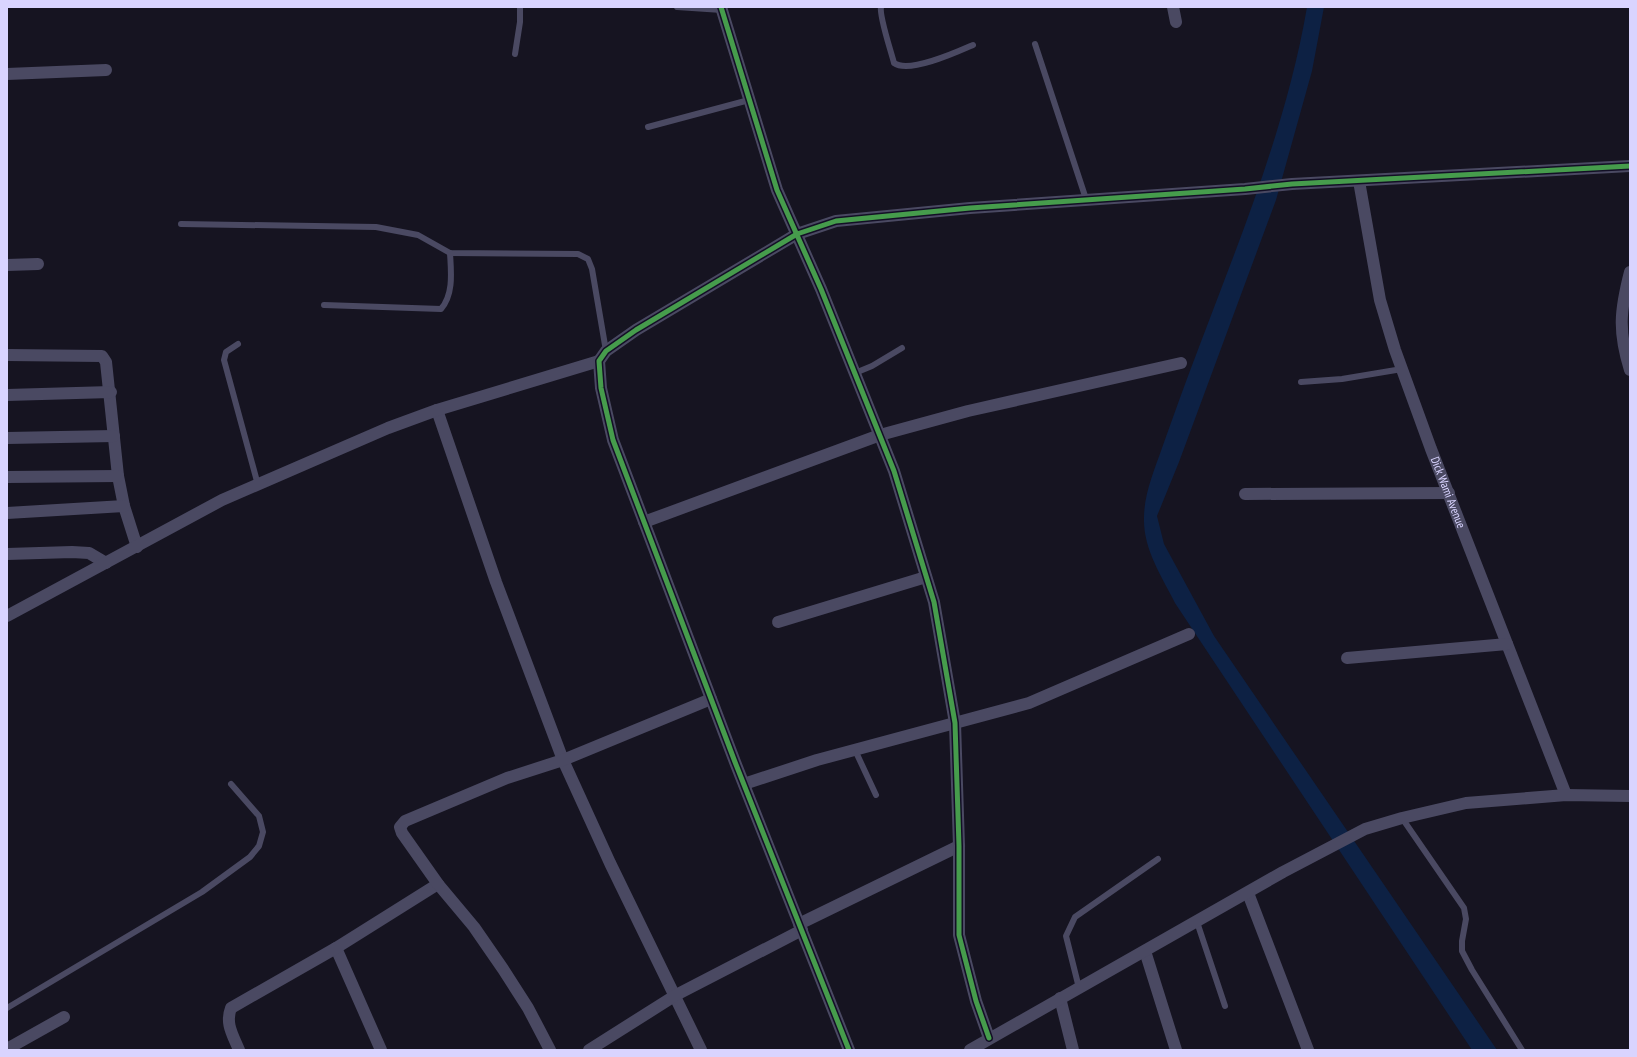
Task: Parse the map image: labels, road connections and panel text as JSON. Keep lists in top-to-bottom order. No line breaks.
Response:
{"streets":{"street":["Dick Wami Avenue"]}}
